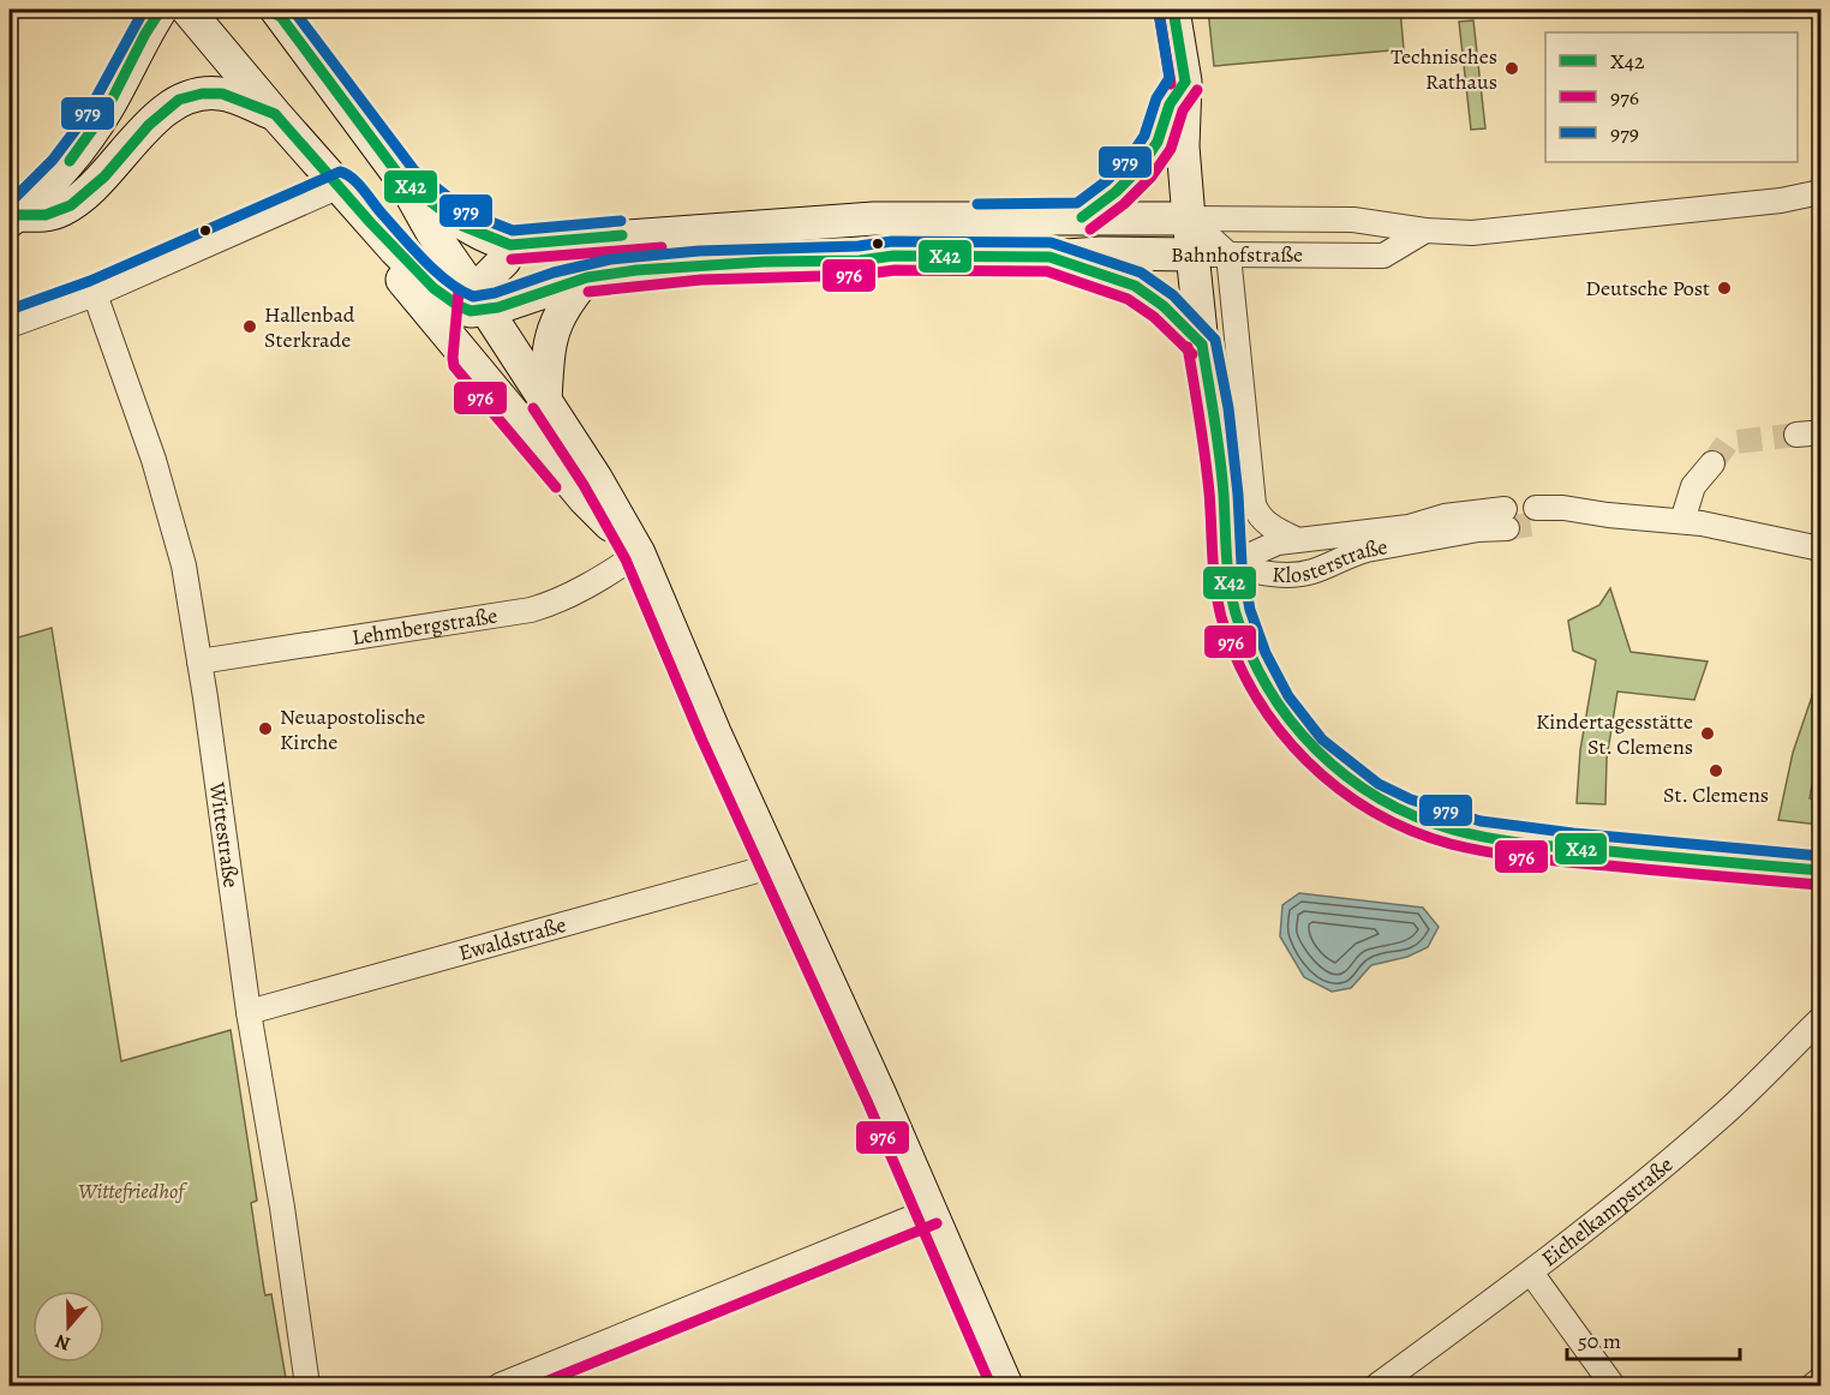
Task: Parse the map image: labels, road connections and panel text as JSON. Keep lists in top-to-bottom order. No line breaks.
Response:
{"streets":{"main road":["Bahnhofstraße"],"street":["Klosterstraße","Lehmbergstraße","Wittestraße","Ewaldstraße","Eichelkampstraße"]},"crossings":[["Lehmbergstraße","Wittestraße"],["Wittestraße","Ewaldstraße"]],"parks":["Wittefriedhof"],"places":["Technisches Rathaus","Deutsche Post","Hallenbad Sterkrade","Neuapostolische Kirche","Kindertagesstätte St. Clemens","St. Clemens"],"lines":["transit line X42","transit line 979","transit line 976"],"legend":["X42","976","979"],"scale_bar":"50 m","north":"bottom"}
